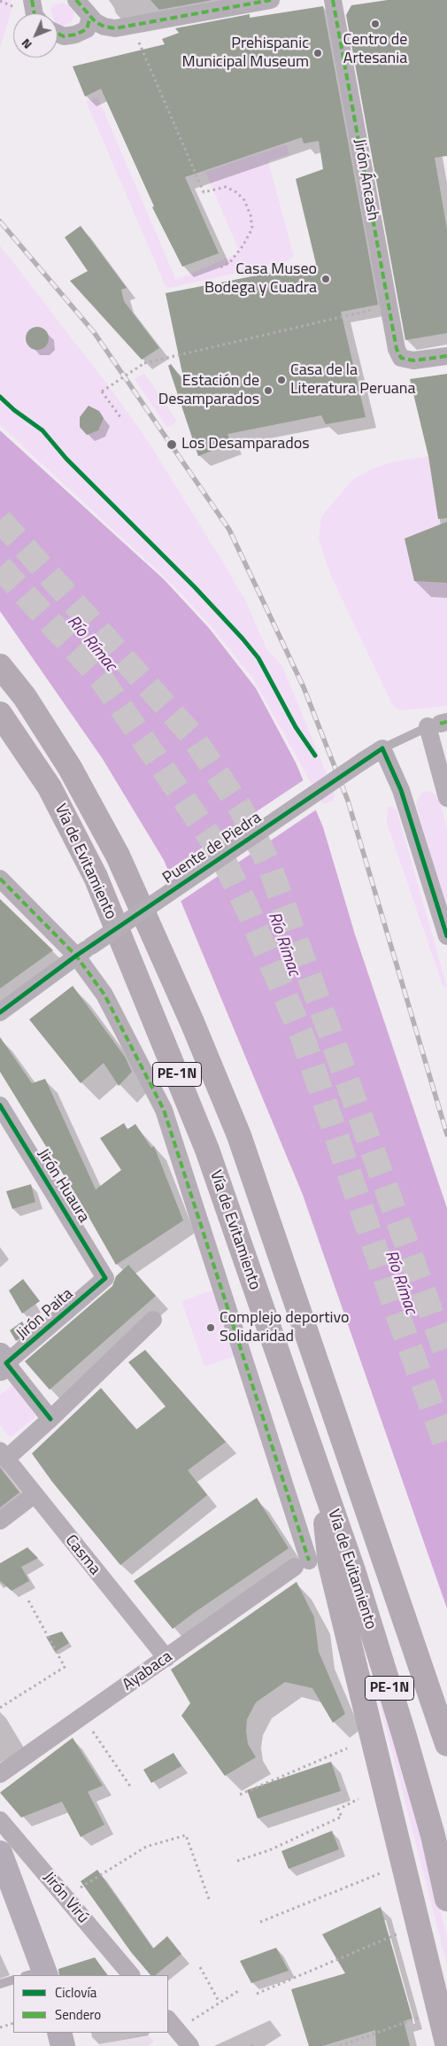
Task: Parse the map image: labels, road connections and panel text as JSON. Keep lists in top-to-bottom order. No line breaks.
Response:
{"streets":{"highway":["Vía de Evitamiento","PE-1N"],"street":["Jirón Áncash","Puente de Piedra","Jirón Huaura","Jirón Paita","Casma","Ayabaca","Jirón Virú"]},"crossings":[["Puente de Piedra","Ayabaca"],["Jirón Huaura","Jirón Paita"],["Casma","Ayabaca"]],"water":["Río Rímac"],"places":["Centro de Artesania","Prehispanic Municipal Museum","Casa Museo Bodega y Cuadra","Casa de la Literatura Peruana","Estación de Desamparados","Los Desamparados","Complejo deportivo Solidaridad"],"legend":["Ciclovía","Sendero"],"north":"bottom left"}
